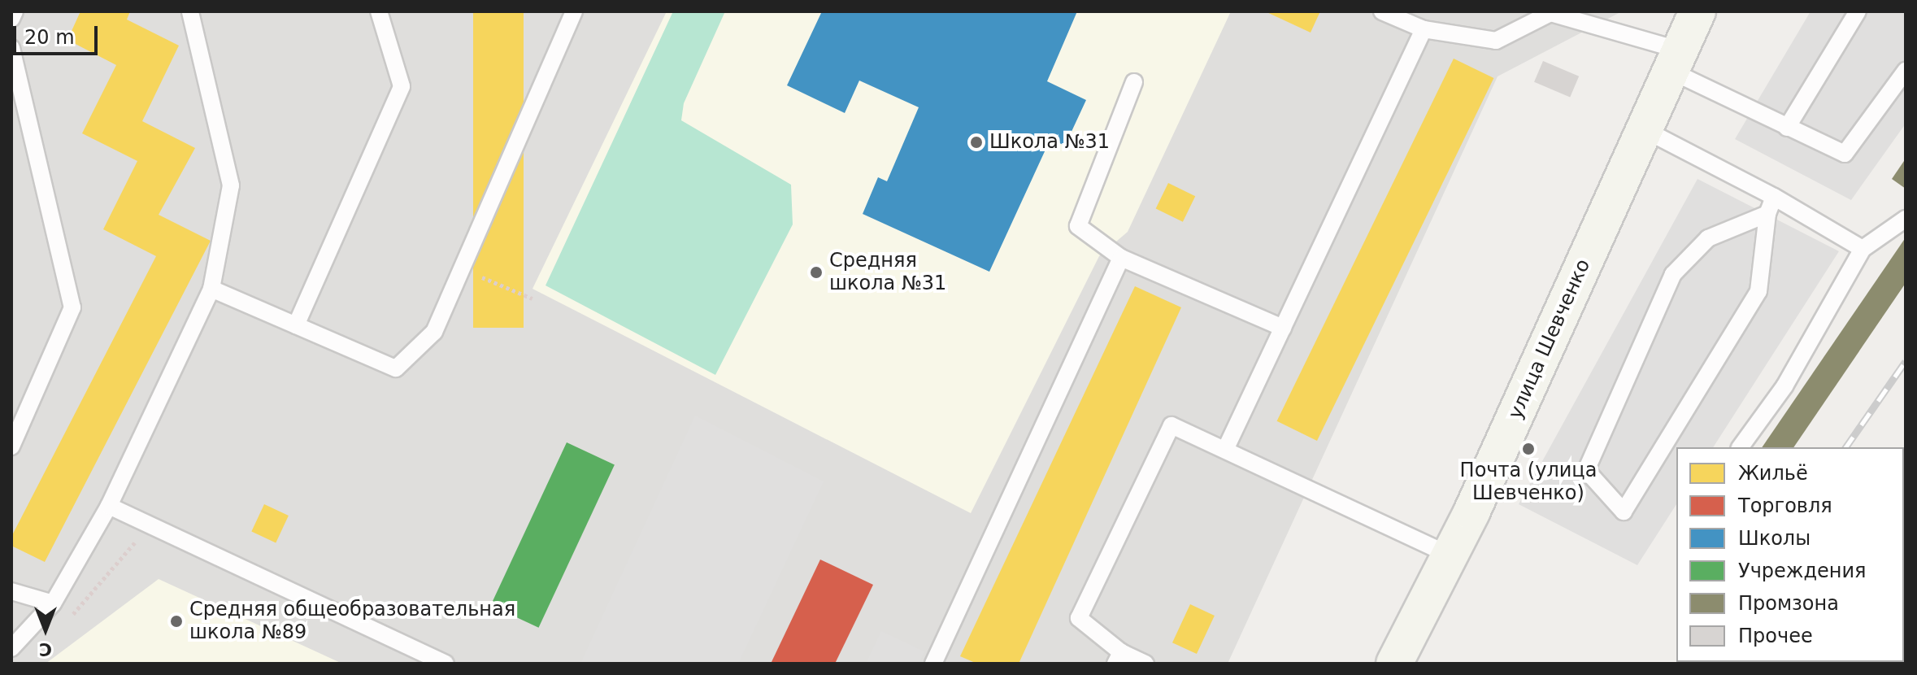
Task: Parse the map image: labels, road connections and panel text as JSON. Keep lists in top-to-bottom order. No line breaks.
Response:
{"streets":{"street":["улица Шевченко"]},"places":["Школа №31","Средняя школа №31","Почта (улица Шевченко)","Средняя общеобразовательная школа №89"],"legend":["Жильё","Торговля","Школы","Учреждения","Промзона","Прочее"],"scale_bar":"20 m","north":"bottom"}
